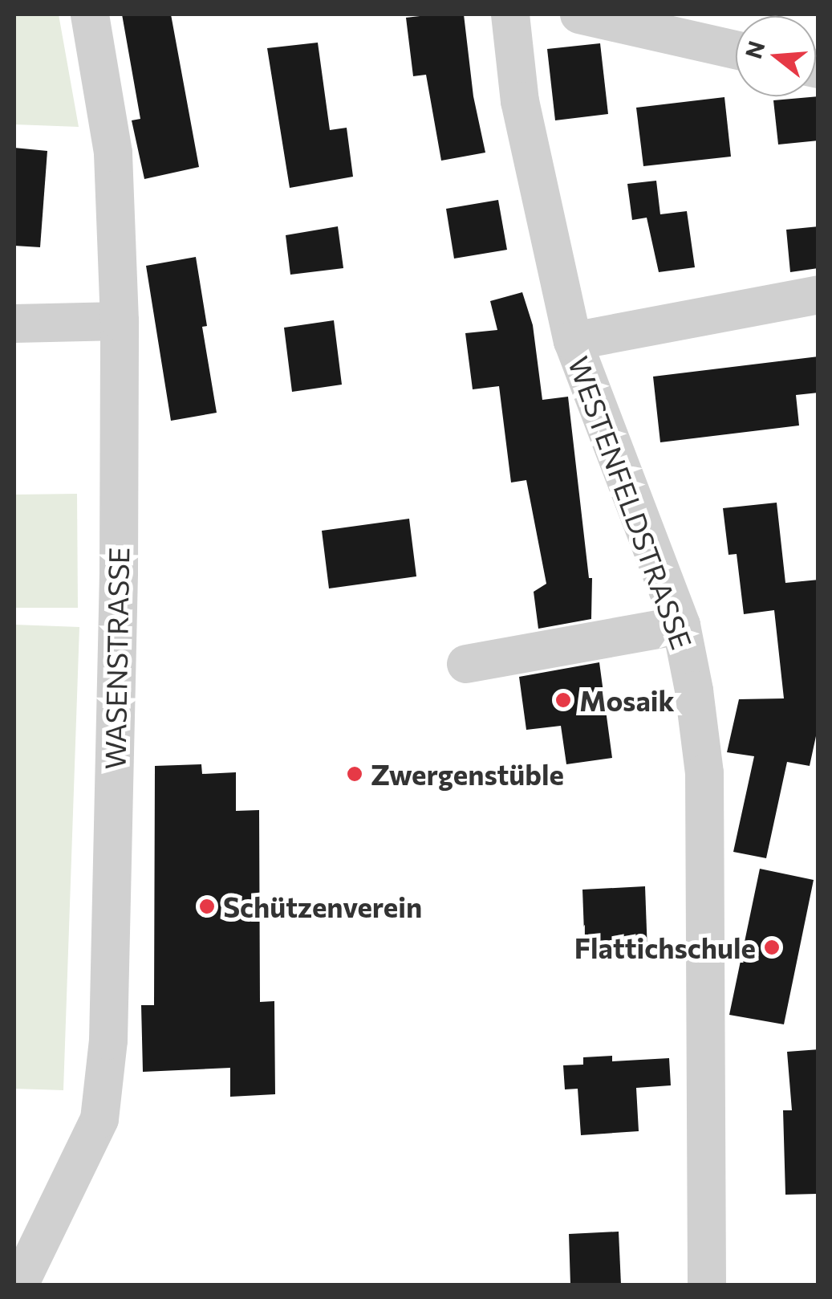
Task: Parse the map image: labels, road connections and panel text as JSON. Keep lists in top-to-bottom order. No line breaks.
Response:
{"streets":{"street":["WESTENFELDSTRASSE","WASENSTRASSE"]},"places":["Mosaik","Zwergenstüble","Schützenverein","Flattichschule"],"north":"left"}
